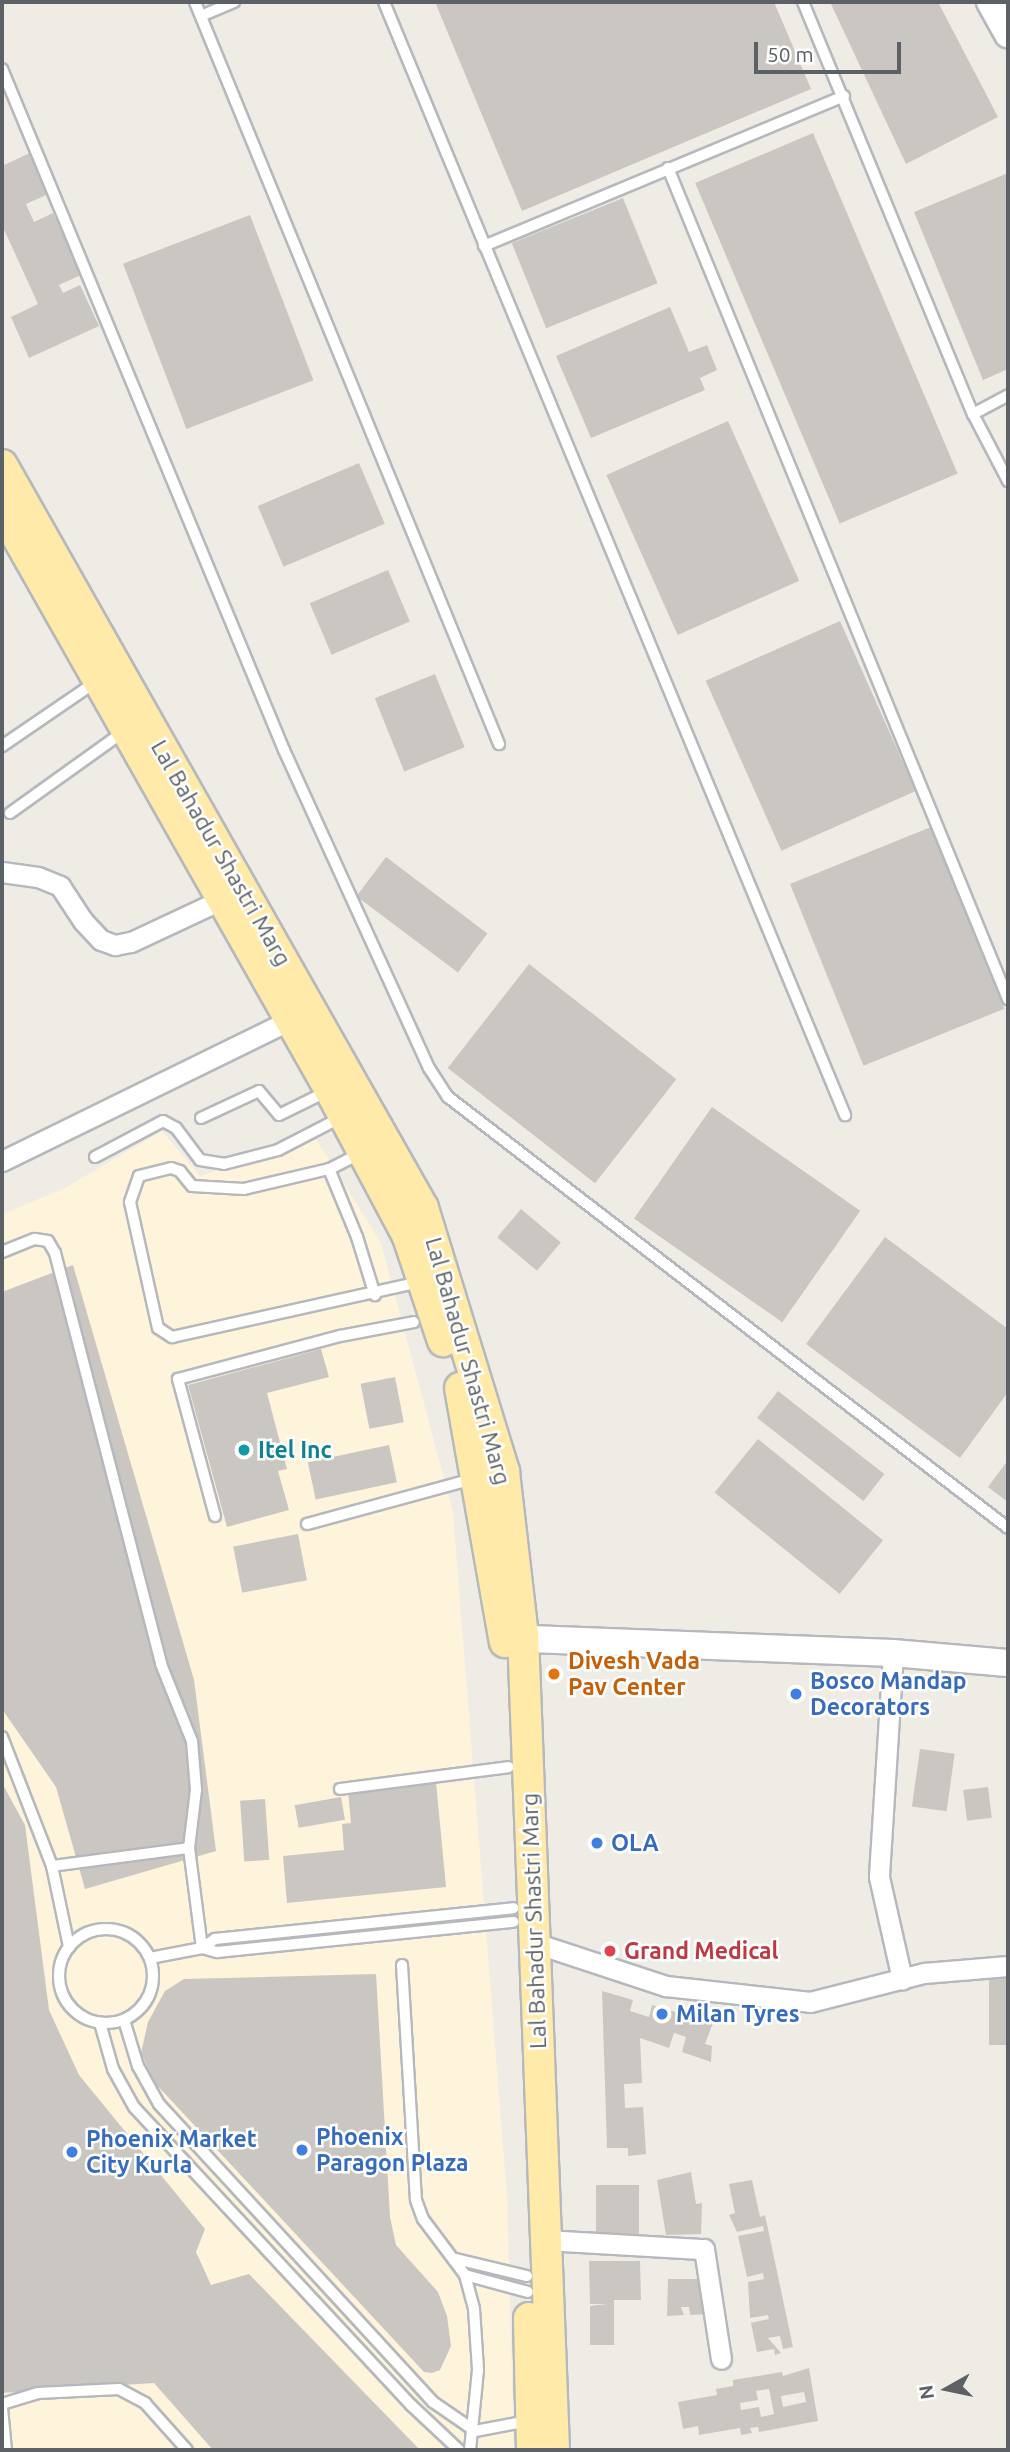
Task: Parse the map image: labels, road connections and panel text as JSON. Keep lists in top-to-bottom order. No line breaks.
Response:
{"streets":{"main road":["Lal Bahadur Shastri Marg"]},"places":["Itel Inc","Divesh Vada Pav Center","Bosco Mandap Decorators","OLA","Grand Medical","Milan Tyres","Phoenix Paragon Plaza","Phoenix Market City Kurla"],"scale_bar":"50 m","north":"left"}
